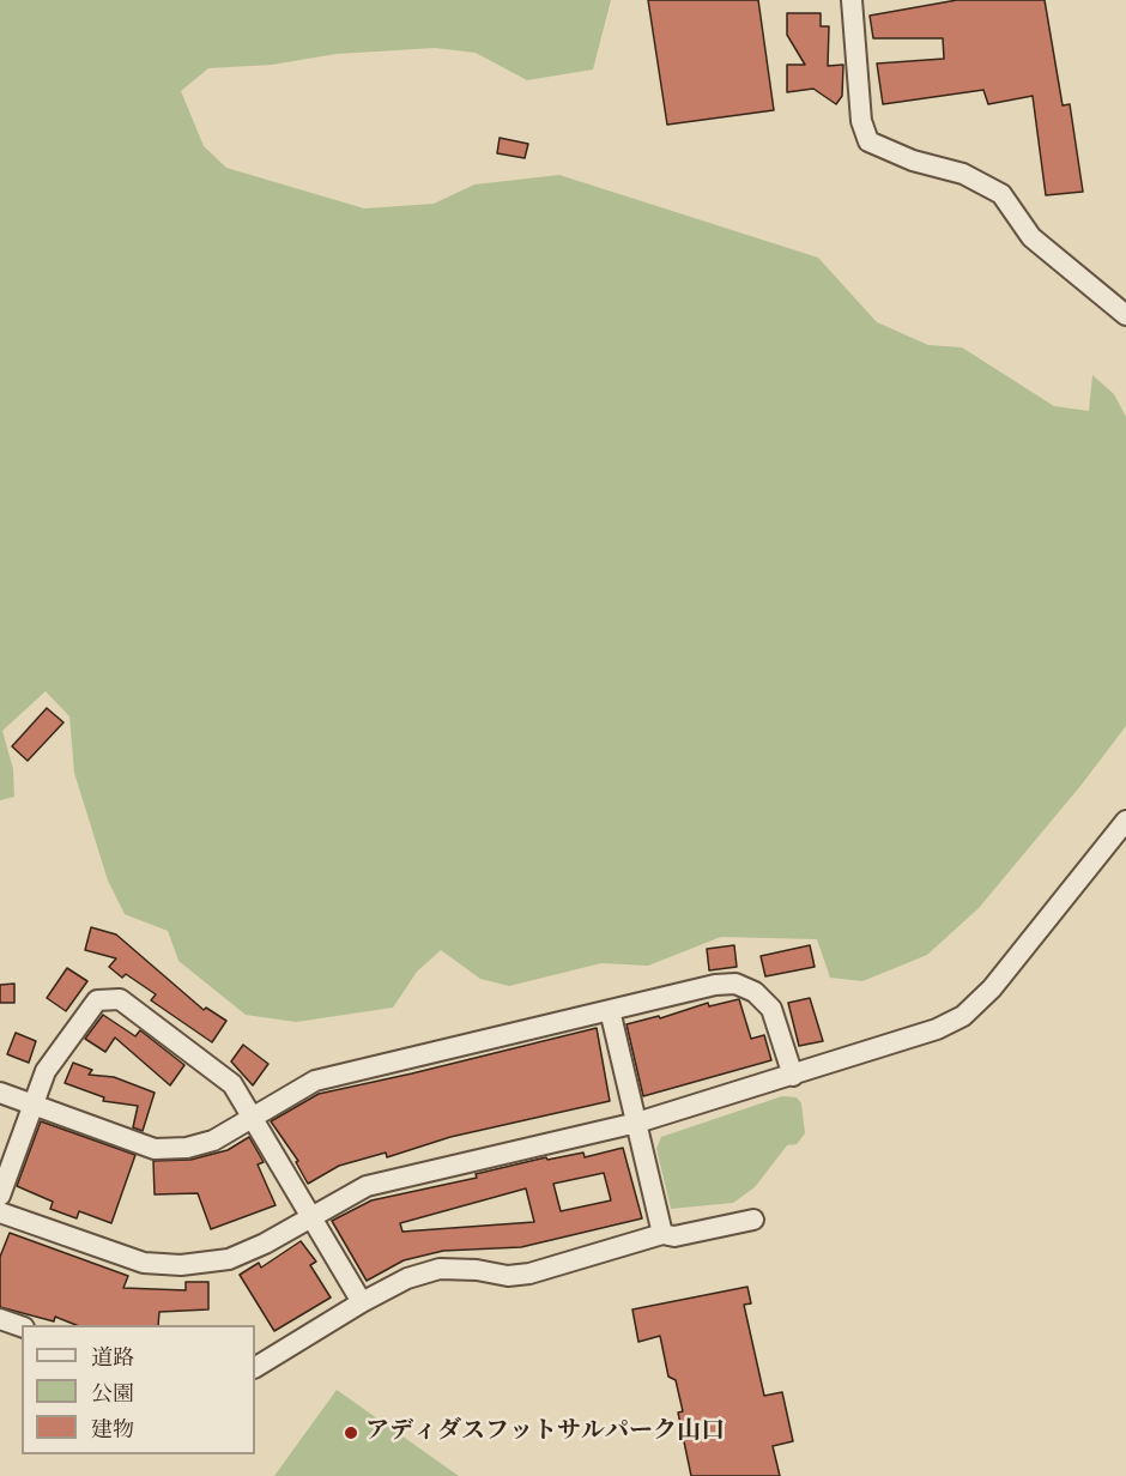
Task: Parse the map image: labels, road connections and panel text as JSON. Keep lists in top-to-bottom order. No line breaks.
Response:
{"places":["アディダスフットサルパーク山口"],"legend":["道路","公園","建物"]}
